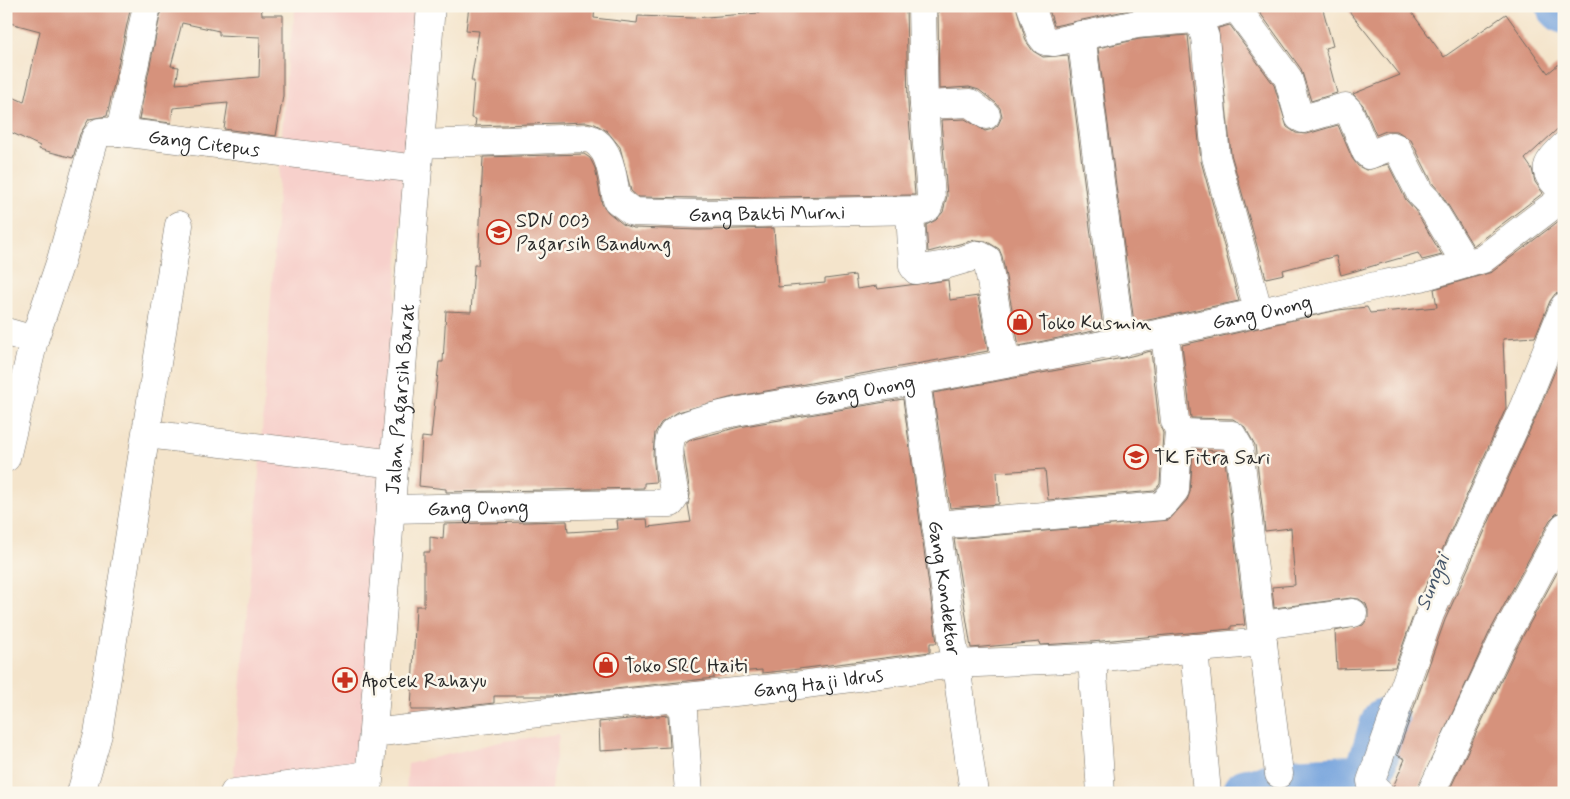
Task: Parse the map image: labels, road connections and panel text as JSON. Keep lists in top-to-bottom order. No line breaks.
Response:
{"streets":{"street":["Gang Citepus","Gang Bakti Murni","Gang Onong","Jalan Pagarsih Barat","Gang Kondektor","Gang Haji Idrus"]},"crossings":[["Gang Citepus","Gang Bakti Murni"],["Gang Citepus","Jalan Pagarsih Barat"],["Gang Bakti Murni","Jalan Pagarsih Barat"],["Gang Onong","Jalan Pagarsih Barat"],["Gang Onong","Gang Kondektor"],["Jalan Pagarsih Barat","Gang Haji Idrus"],["Gang Kondektor","Gang Haji Idrus"]],"water":["Sungai"],"places":{"school or university":["SDN 003 Pagarsih Bandung","TK Fitra Sari"],"shop":["Toko Kusmin","Toko SRC Haiti"],"pharmacy":["Apotek Rahayu"]}}
